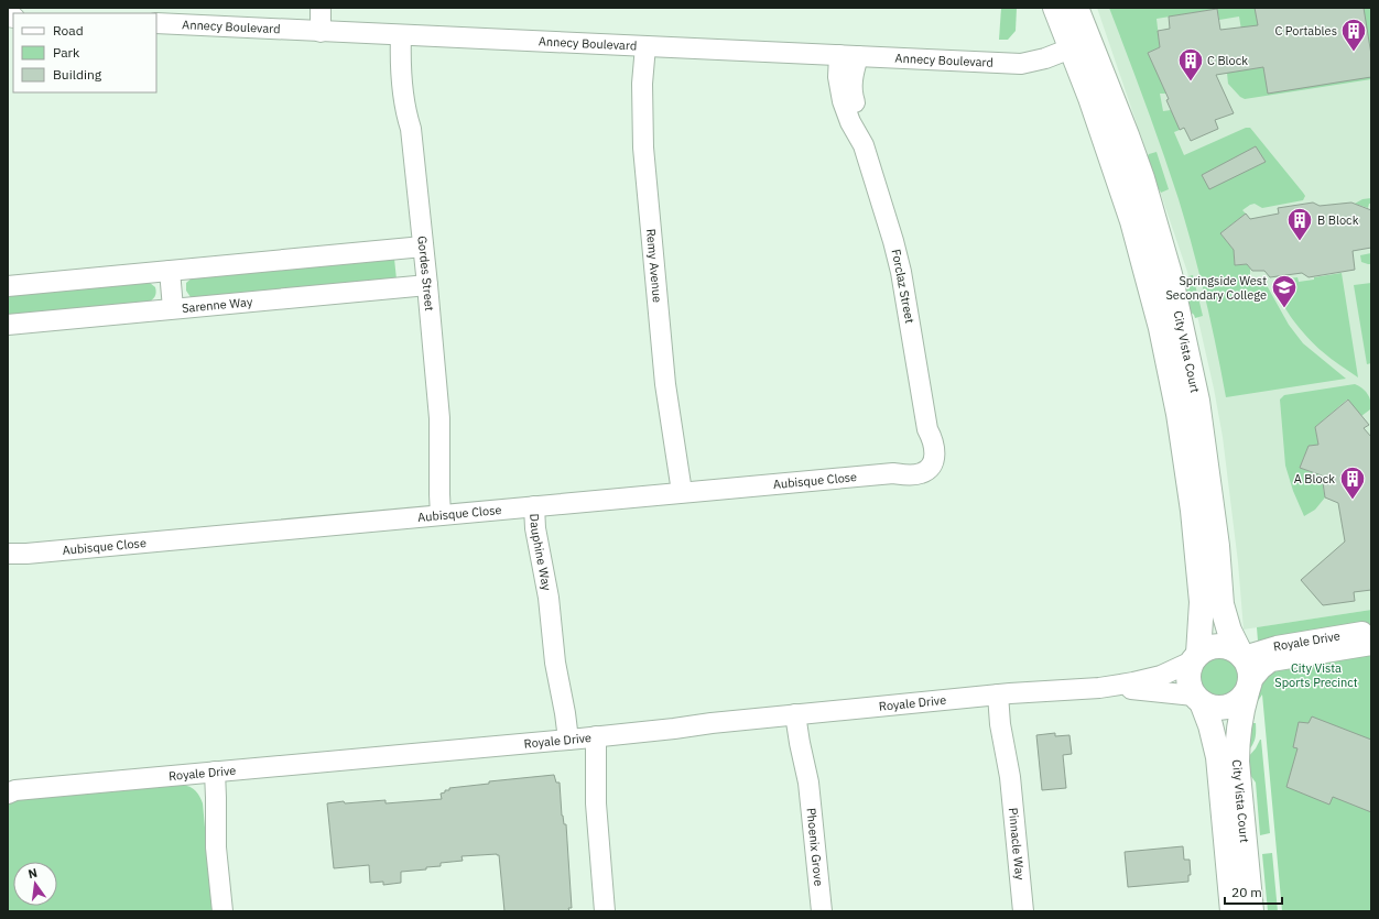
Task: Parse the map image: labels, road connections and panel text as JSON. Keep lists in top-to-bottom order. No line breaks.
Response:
{"streets":{"street":["Annecy Boulevard","Remy Avenue","Gordes Street","Forclaz Street","Sarenne Way","City Vista Court","Aubisque Close","Dauphine Way","Royale Drive","Pinnacle Way","Phoenix Grove"]},"crossings":[["Annecy Boulevard","Remy Avenue"],["Annecy Boulevard","Gordes Street"],["Annecy Boulevard","Forclaz Street"],["Annecy Boulevard","City Vista Court"],["Remy Avenue","Aubisque Close"],["Gordes Street","Sarenne Way"],["Gordes Street","Aubisque Close"],["Forclaz Street","Aubisque Close"],["City Vista Court","Royale Drive"],["Aubisque Close","Dauphine Way"],["Dauphine Way","Royale Drive"],["Royale Drive","Pinnacle Way"],["Royale Drive","Phoenix Grove"]],"parks":["City Vista Sports Precinct"],"places":{"building":["C Portables","C Block","B Block","A Block"],"school or university":["Springside West Secondary College"]},"legend":["Road","Park","Building"],"scale_bar":"20 m","north":"top"}
